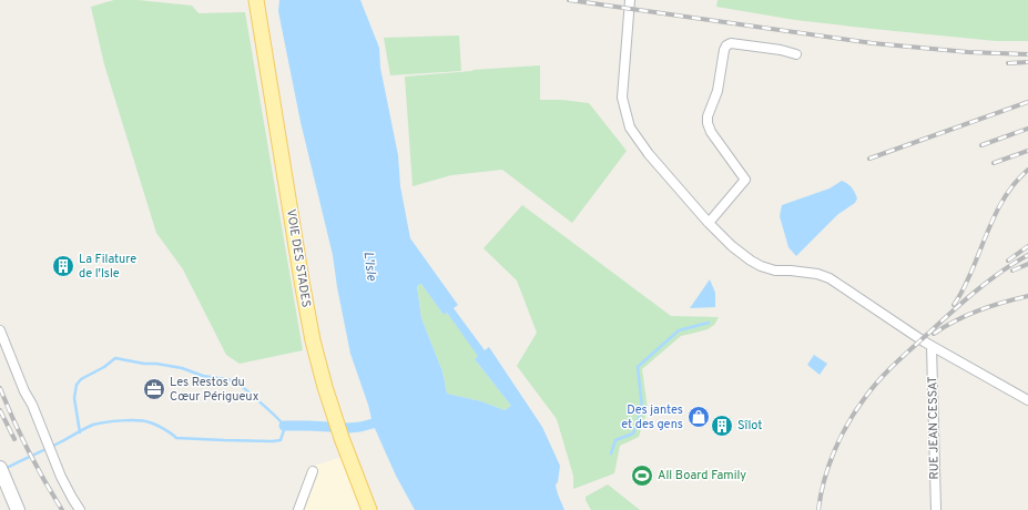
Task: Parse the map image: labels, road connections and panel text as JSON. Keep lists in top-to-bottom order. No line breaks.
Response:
{"streets":{"main road":["VOIE DES STADES"],"street":["RUE JEAN CESSAT"]},"water":["L'Isle"],"places":{"building":["La Filature de l'Isle","Sîlot"],"office":["Les Restos du Cœur Périgueux"],"shop":["Des jantes et des gens"],"sports":["All Board Family"]}}
